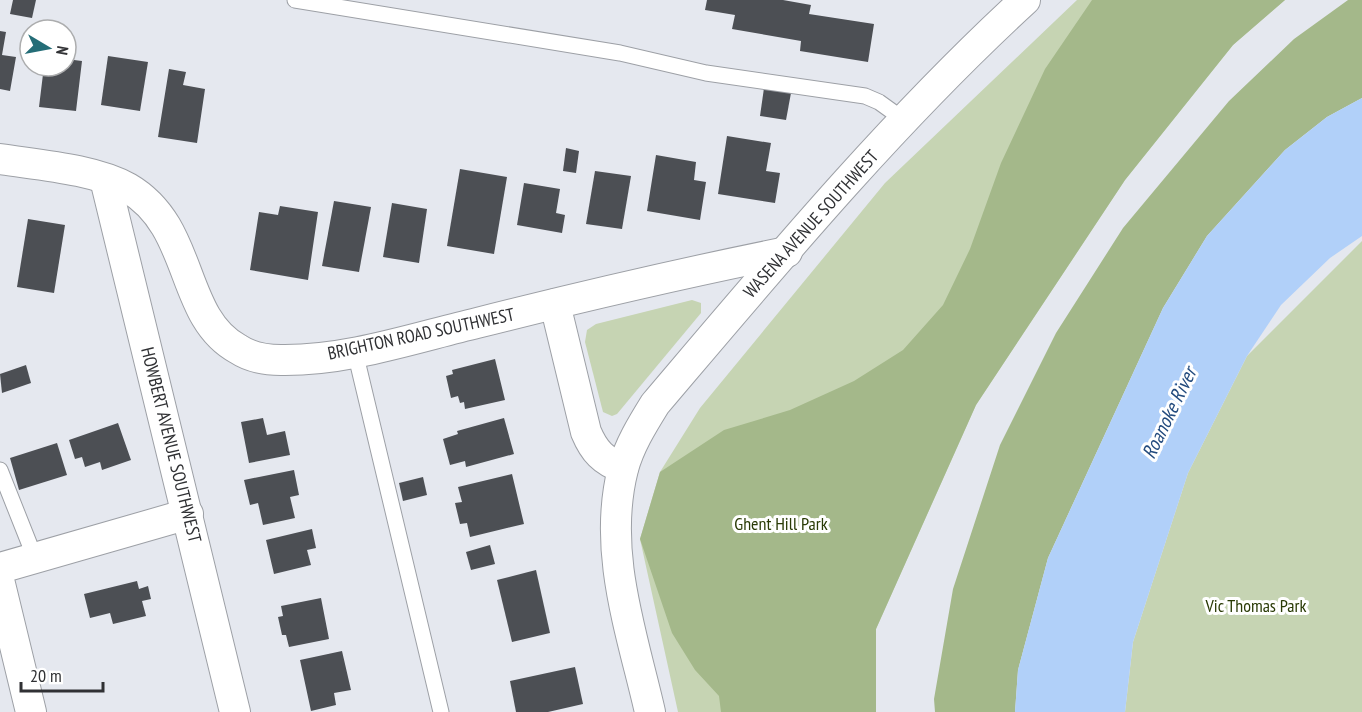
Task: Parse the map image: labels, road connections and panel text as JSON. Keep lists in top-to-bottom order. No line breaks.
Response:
{"streets":{"street":["WASENA AVENUE SOUTHWEST","BRIGHTON ROAD SOUTHWEST","HOWBERT AVENUE SOUTHWEST"]},"crossings":[["WASENA AVENUE SOUTHWEST","BRIGHTON ROAD SOUTHWEST"],["BRIGHTON ROAD SOUTHWEST","HOWBERT AVENUE SOUTHWEST"]],"water":["Roanoke River"],"parks":["Ghent Hill Park","Vic Thomas Park"],"scale_bar":"20 m","north":"right"}
